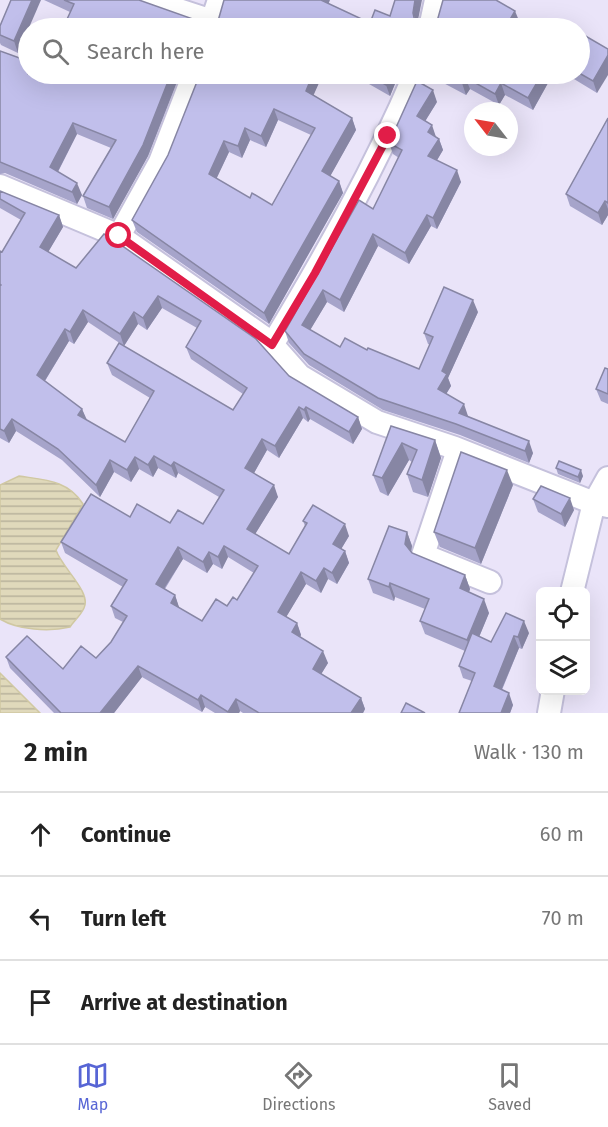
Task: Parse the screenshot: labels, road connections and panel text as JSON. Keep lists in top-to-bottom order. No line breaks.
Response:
{"north":"top left","page":{"search":"Search here","heading":["2 min","Walk · 130 m"],"list":[["Continue","60 m"],["Turn left","70 m"],"Arrive at destination"],"nav":["Map","Directions","Saved"]}}
